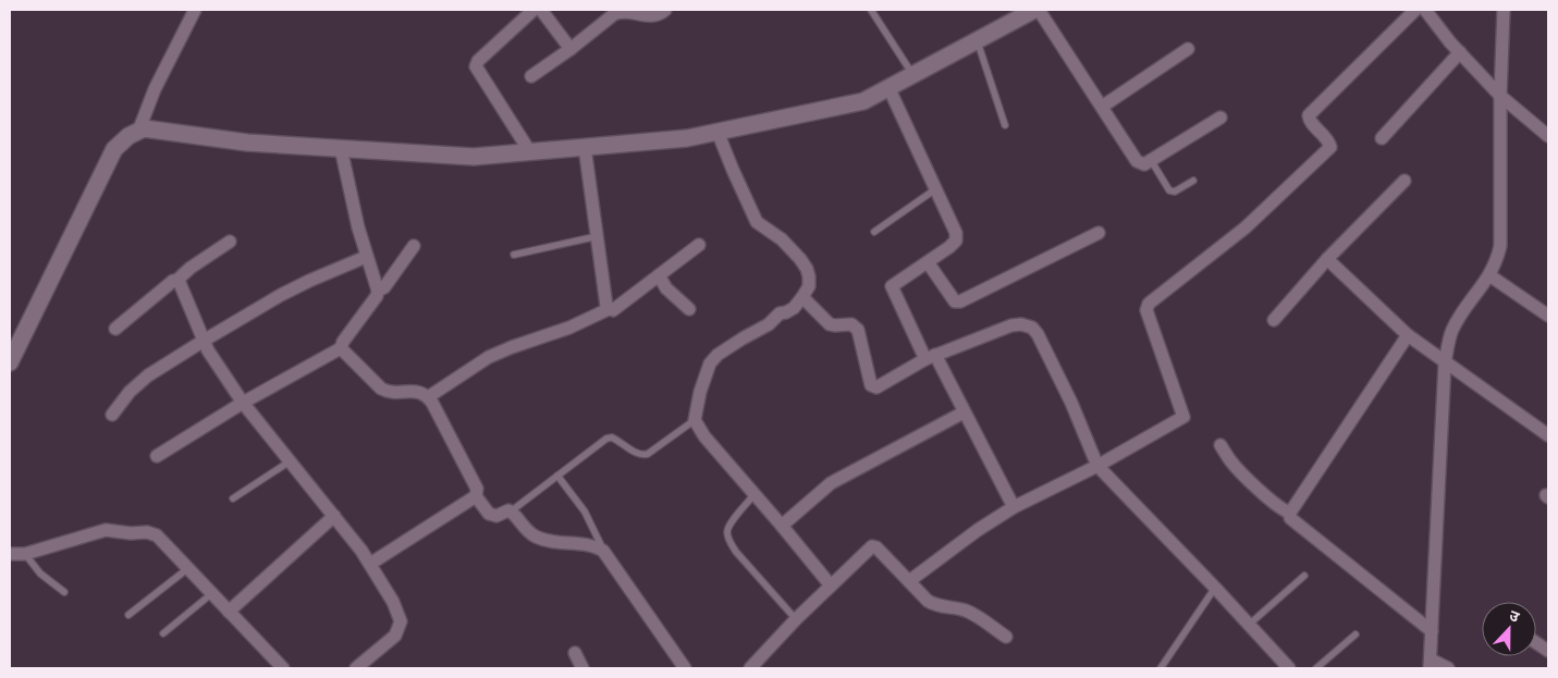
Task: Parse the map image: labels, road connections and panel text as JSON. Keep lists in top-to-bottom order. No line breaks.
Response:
{"north":"top"}
